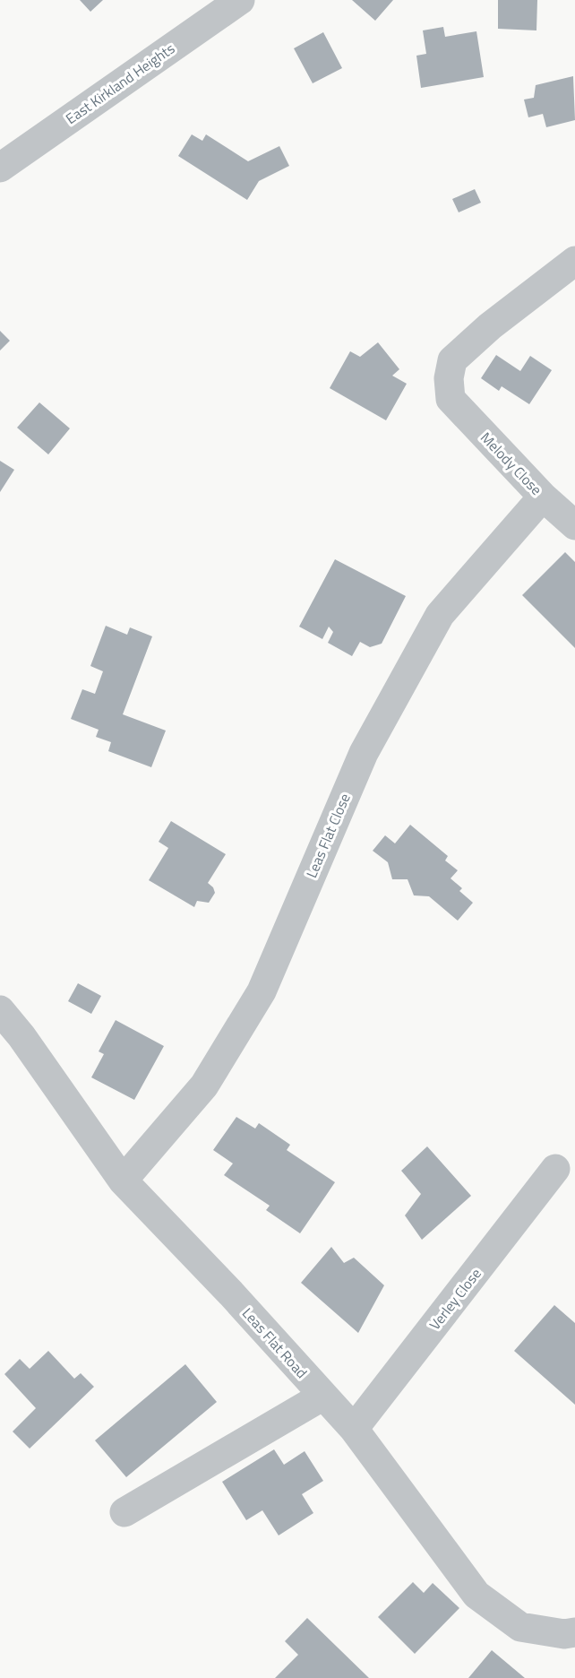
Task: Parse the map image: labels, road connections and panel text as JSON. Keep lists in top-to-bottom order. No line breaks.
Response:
{"streets":{"street":["East Kirkland Heights","Melody Close","Leas Flat Close","Verley Close","Leas Flat Road"]},"crossings":[["Melody Close","Leas Flat Close"],["Leas Flat Close","Leas Flat Road"],["Verley Close","Leas Flat Road"]]}
